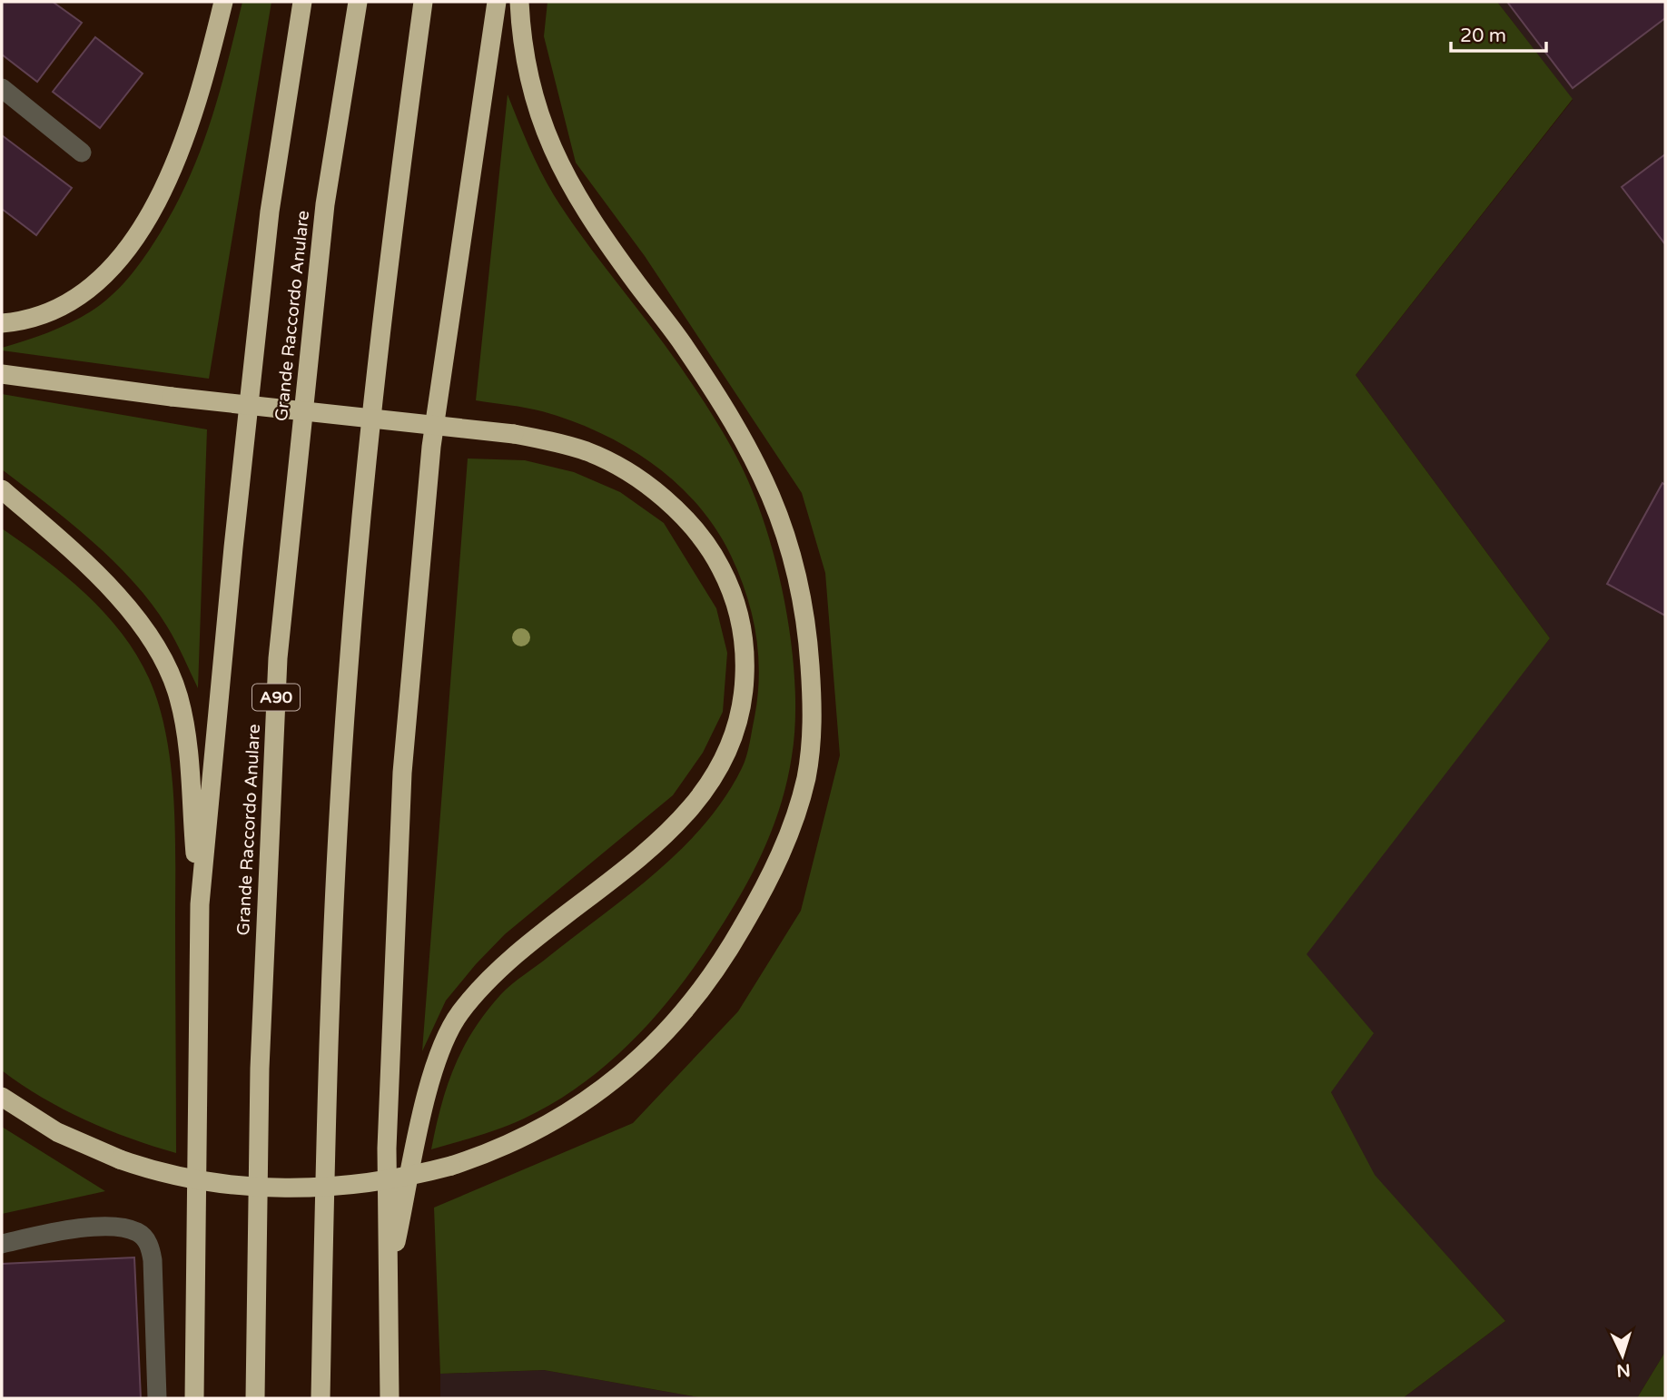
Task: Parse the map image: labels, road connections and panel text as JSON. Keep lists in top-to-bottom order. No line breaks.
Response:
{"streets":{"highway":["Grande Raccordo Anulare","A90"]},"scale_bar":"20 m","north":"bottom"}
